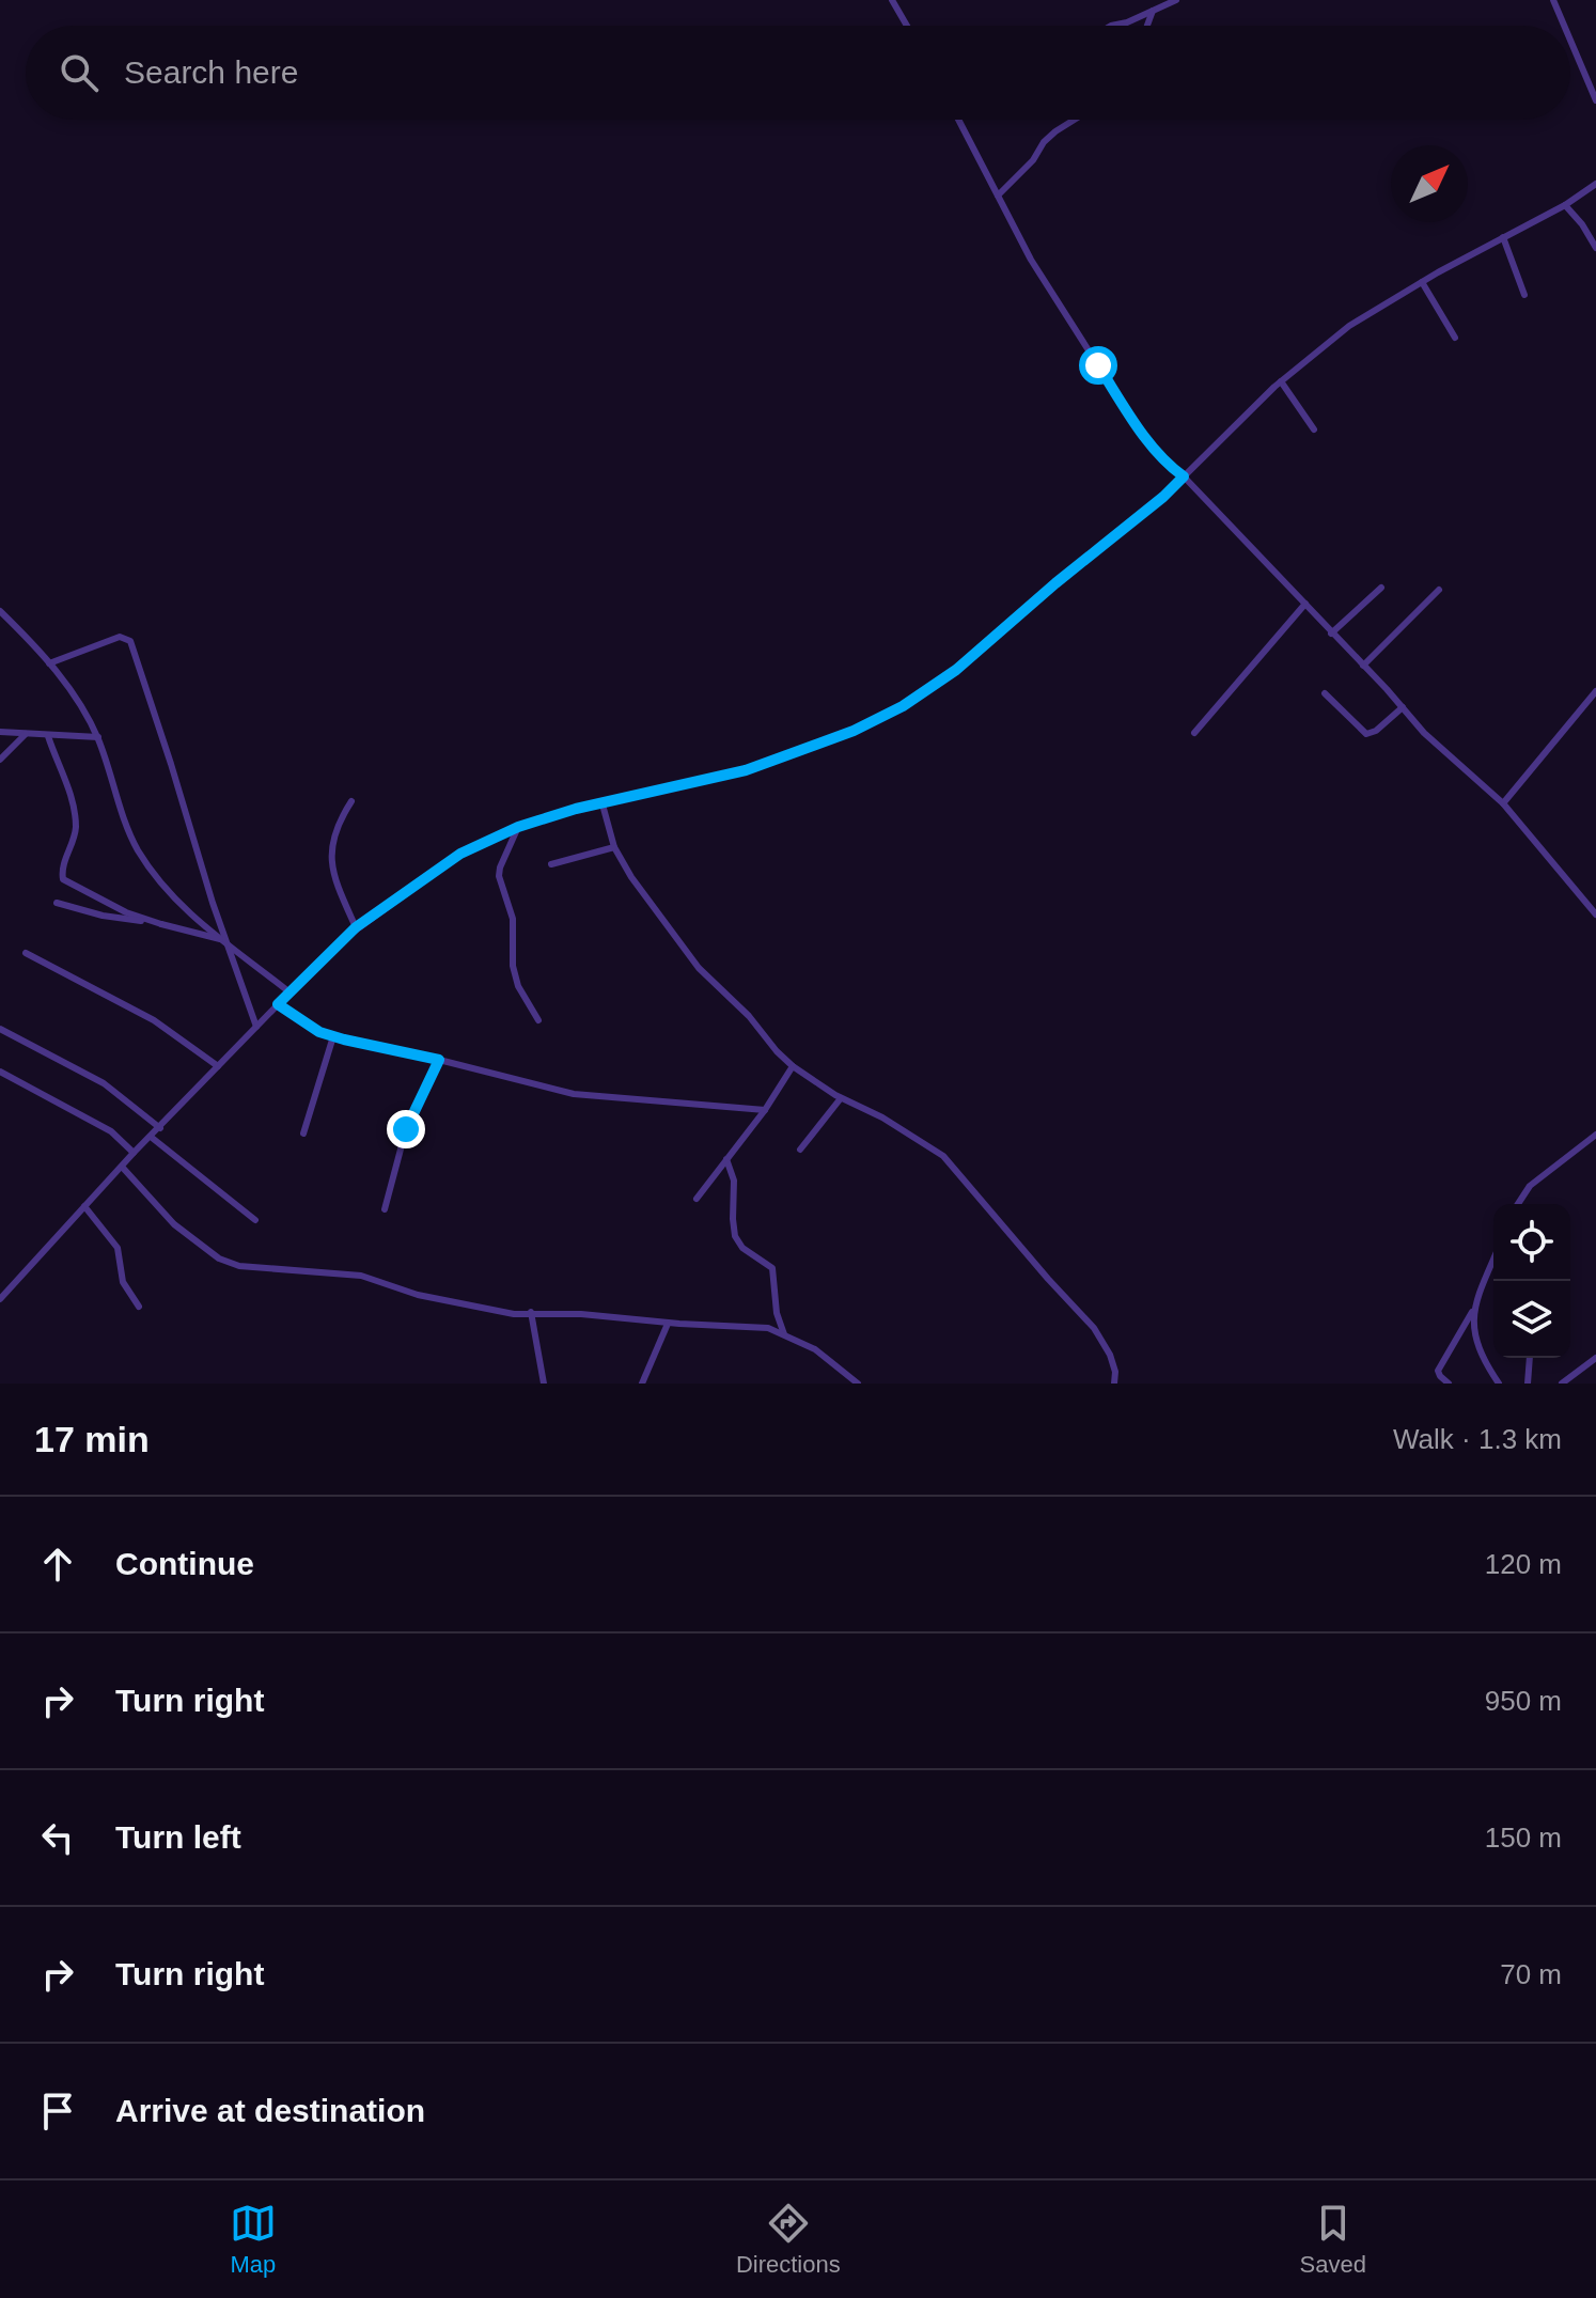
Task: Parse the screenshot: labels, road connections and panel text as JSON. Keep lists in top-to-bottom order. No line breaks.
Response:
{"north":"top right","page":{"search":"Search here","heading":["17 min","Walk · 1.3 km"],"list":[["Continue","120 m"],["Turn right","950 m"],["Turn left","150 m"],["Turn right","70 m"],"Arrive at destination"],"nav":["Map","Directions","Saved"]}}
